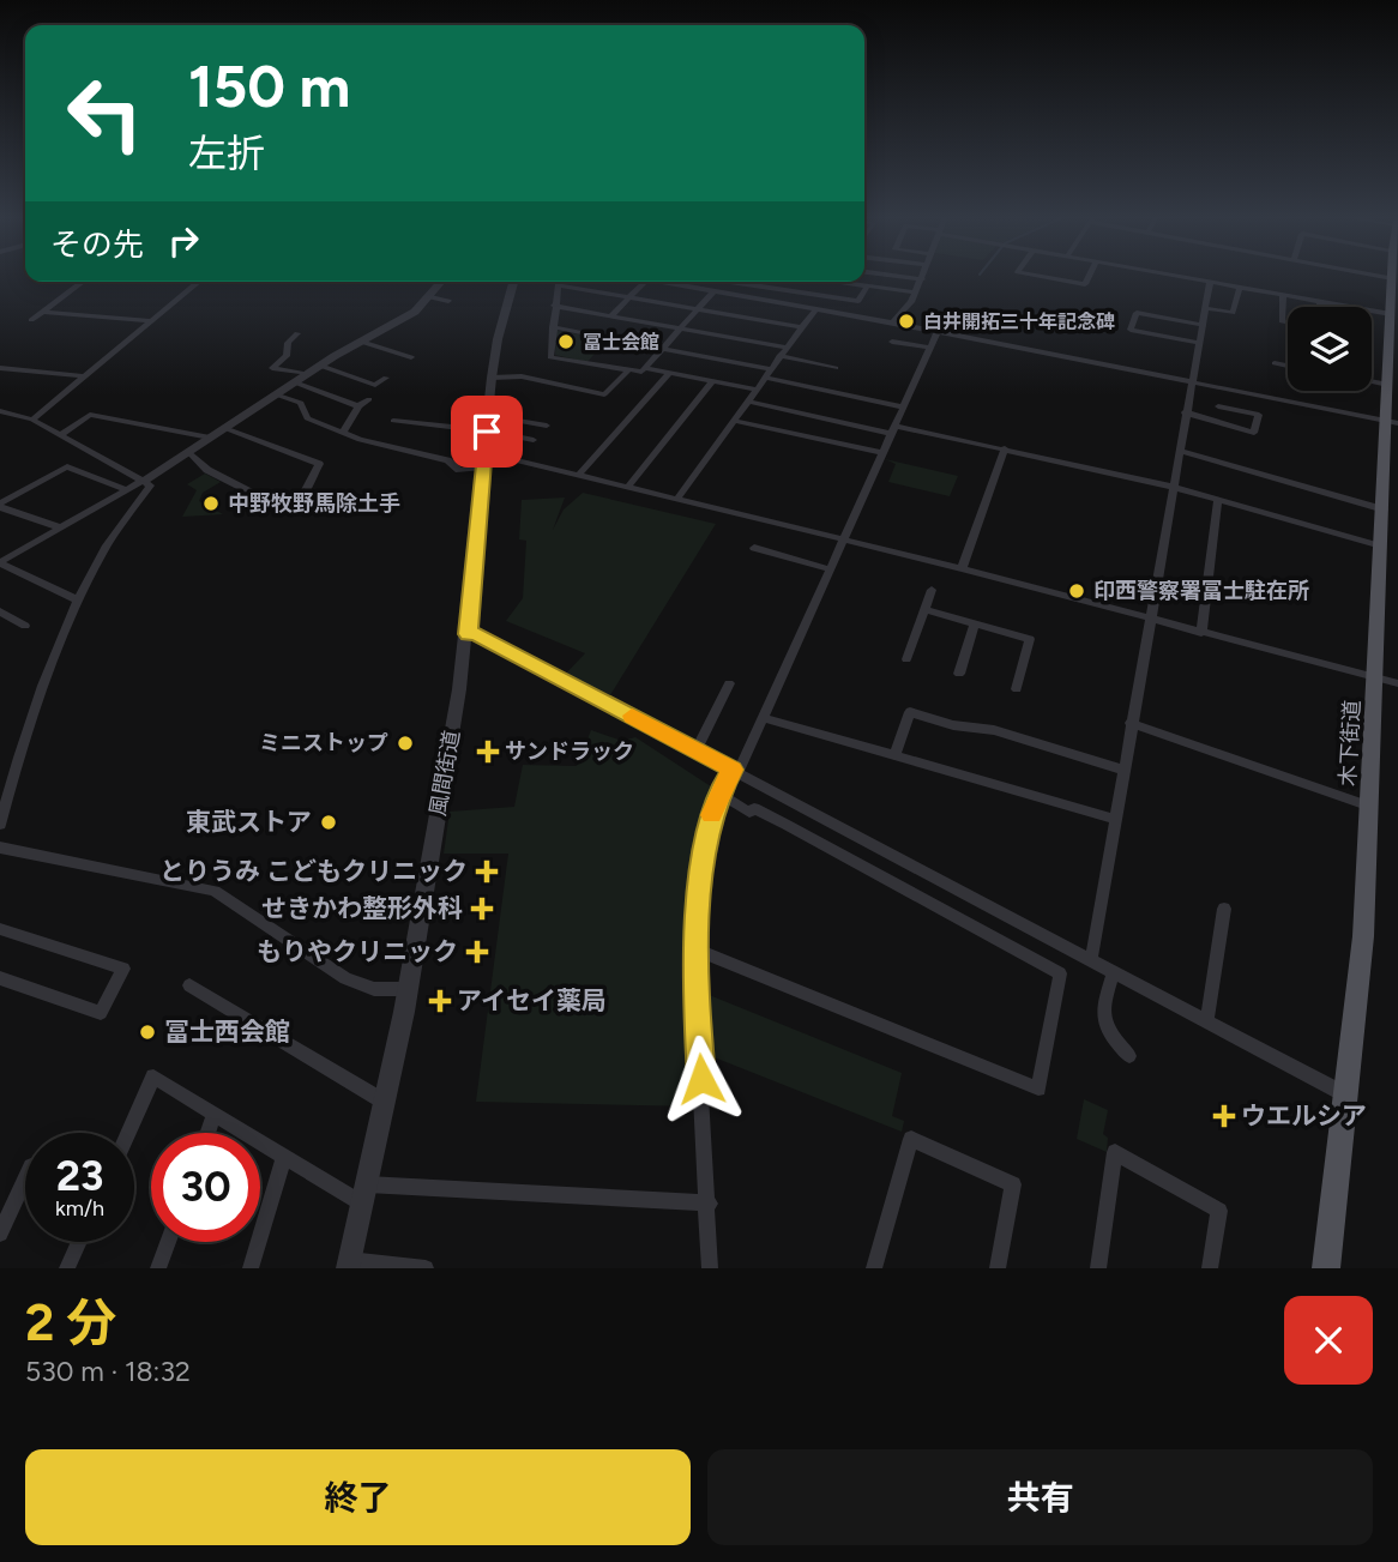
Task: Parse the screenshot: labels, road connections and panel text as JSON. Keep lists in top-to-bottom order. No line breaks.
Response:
{"streets":{"main road":["木下街道"],"street":["風間街道"]},"places":{"other":["白井開拓三十年記念碑","冨士会館","中野牧野馬除土手","印西警察署冨士駐在所","ミニストップ","東武ストア","冨士西会館"],"health":["サンドラック","とりうみ こどもクリニック","せきかわ整形外科","もりやクリニック","アイセイ薬局","ウエルシア"]},"page":{"turn":["150 m","左折"],"then":"その先","speed":"23 km/h","limit":"30","heading":["2 分","530 m · 18:32"],"buttons":["終了","共有"]}}
